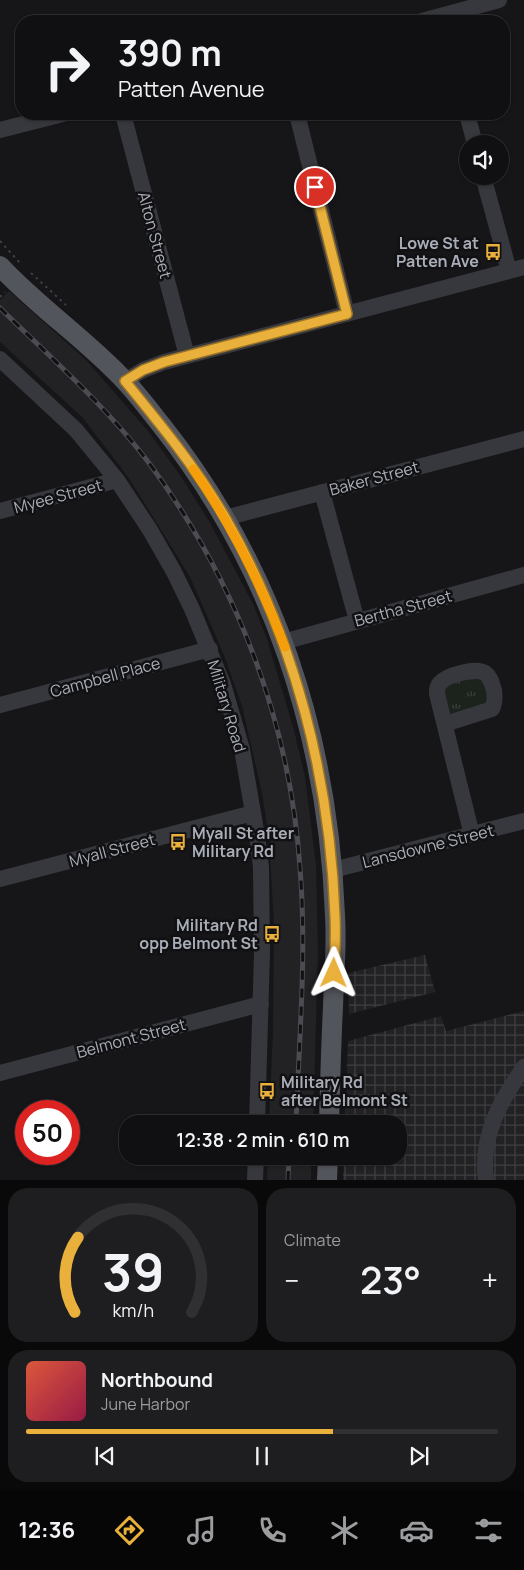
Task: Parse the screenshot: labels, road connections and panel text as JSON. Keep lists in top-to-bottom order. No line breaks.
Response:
{"streets":{"street":["Alton Street","Baker Street","Myee Street","Bertha Street","Campbell Place","Military Road","Lansdowne Street","Myall Street","Belmont Street"]},"crossings":[["Myee Street","Military Road"],["Campbell Place","Military Road"],["Military Road","Myall Street"],["Military Road","Belmont Street"]],"places":{"bus stop":["Lowe St at Patten Ave","Myall St after Military Rd","Military Rd opp Belmont St","Military Rd after Belmont St"]},"page":{"turn":["390 m","Patten Avenue"],"limit":"50","trip":"12:38 · 2 min · 610 m","tile":"Climate","heat":["−","23°","+"],"song":["Northbound","June Harbor"],"tabs":"12:36","gauge":["39","km/h"]}}
